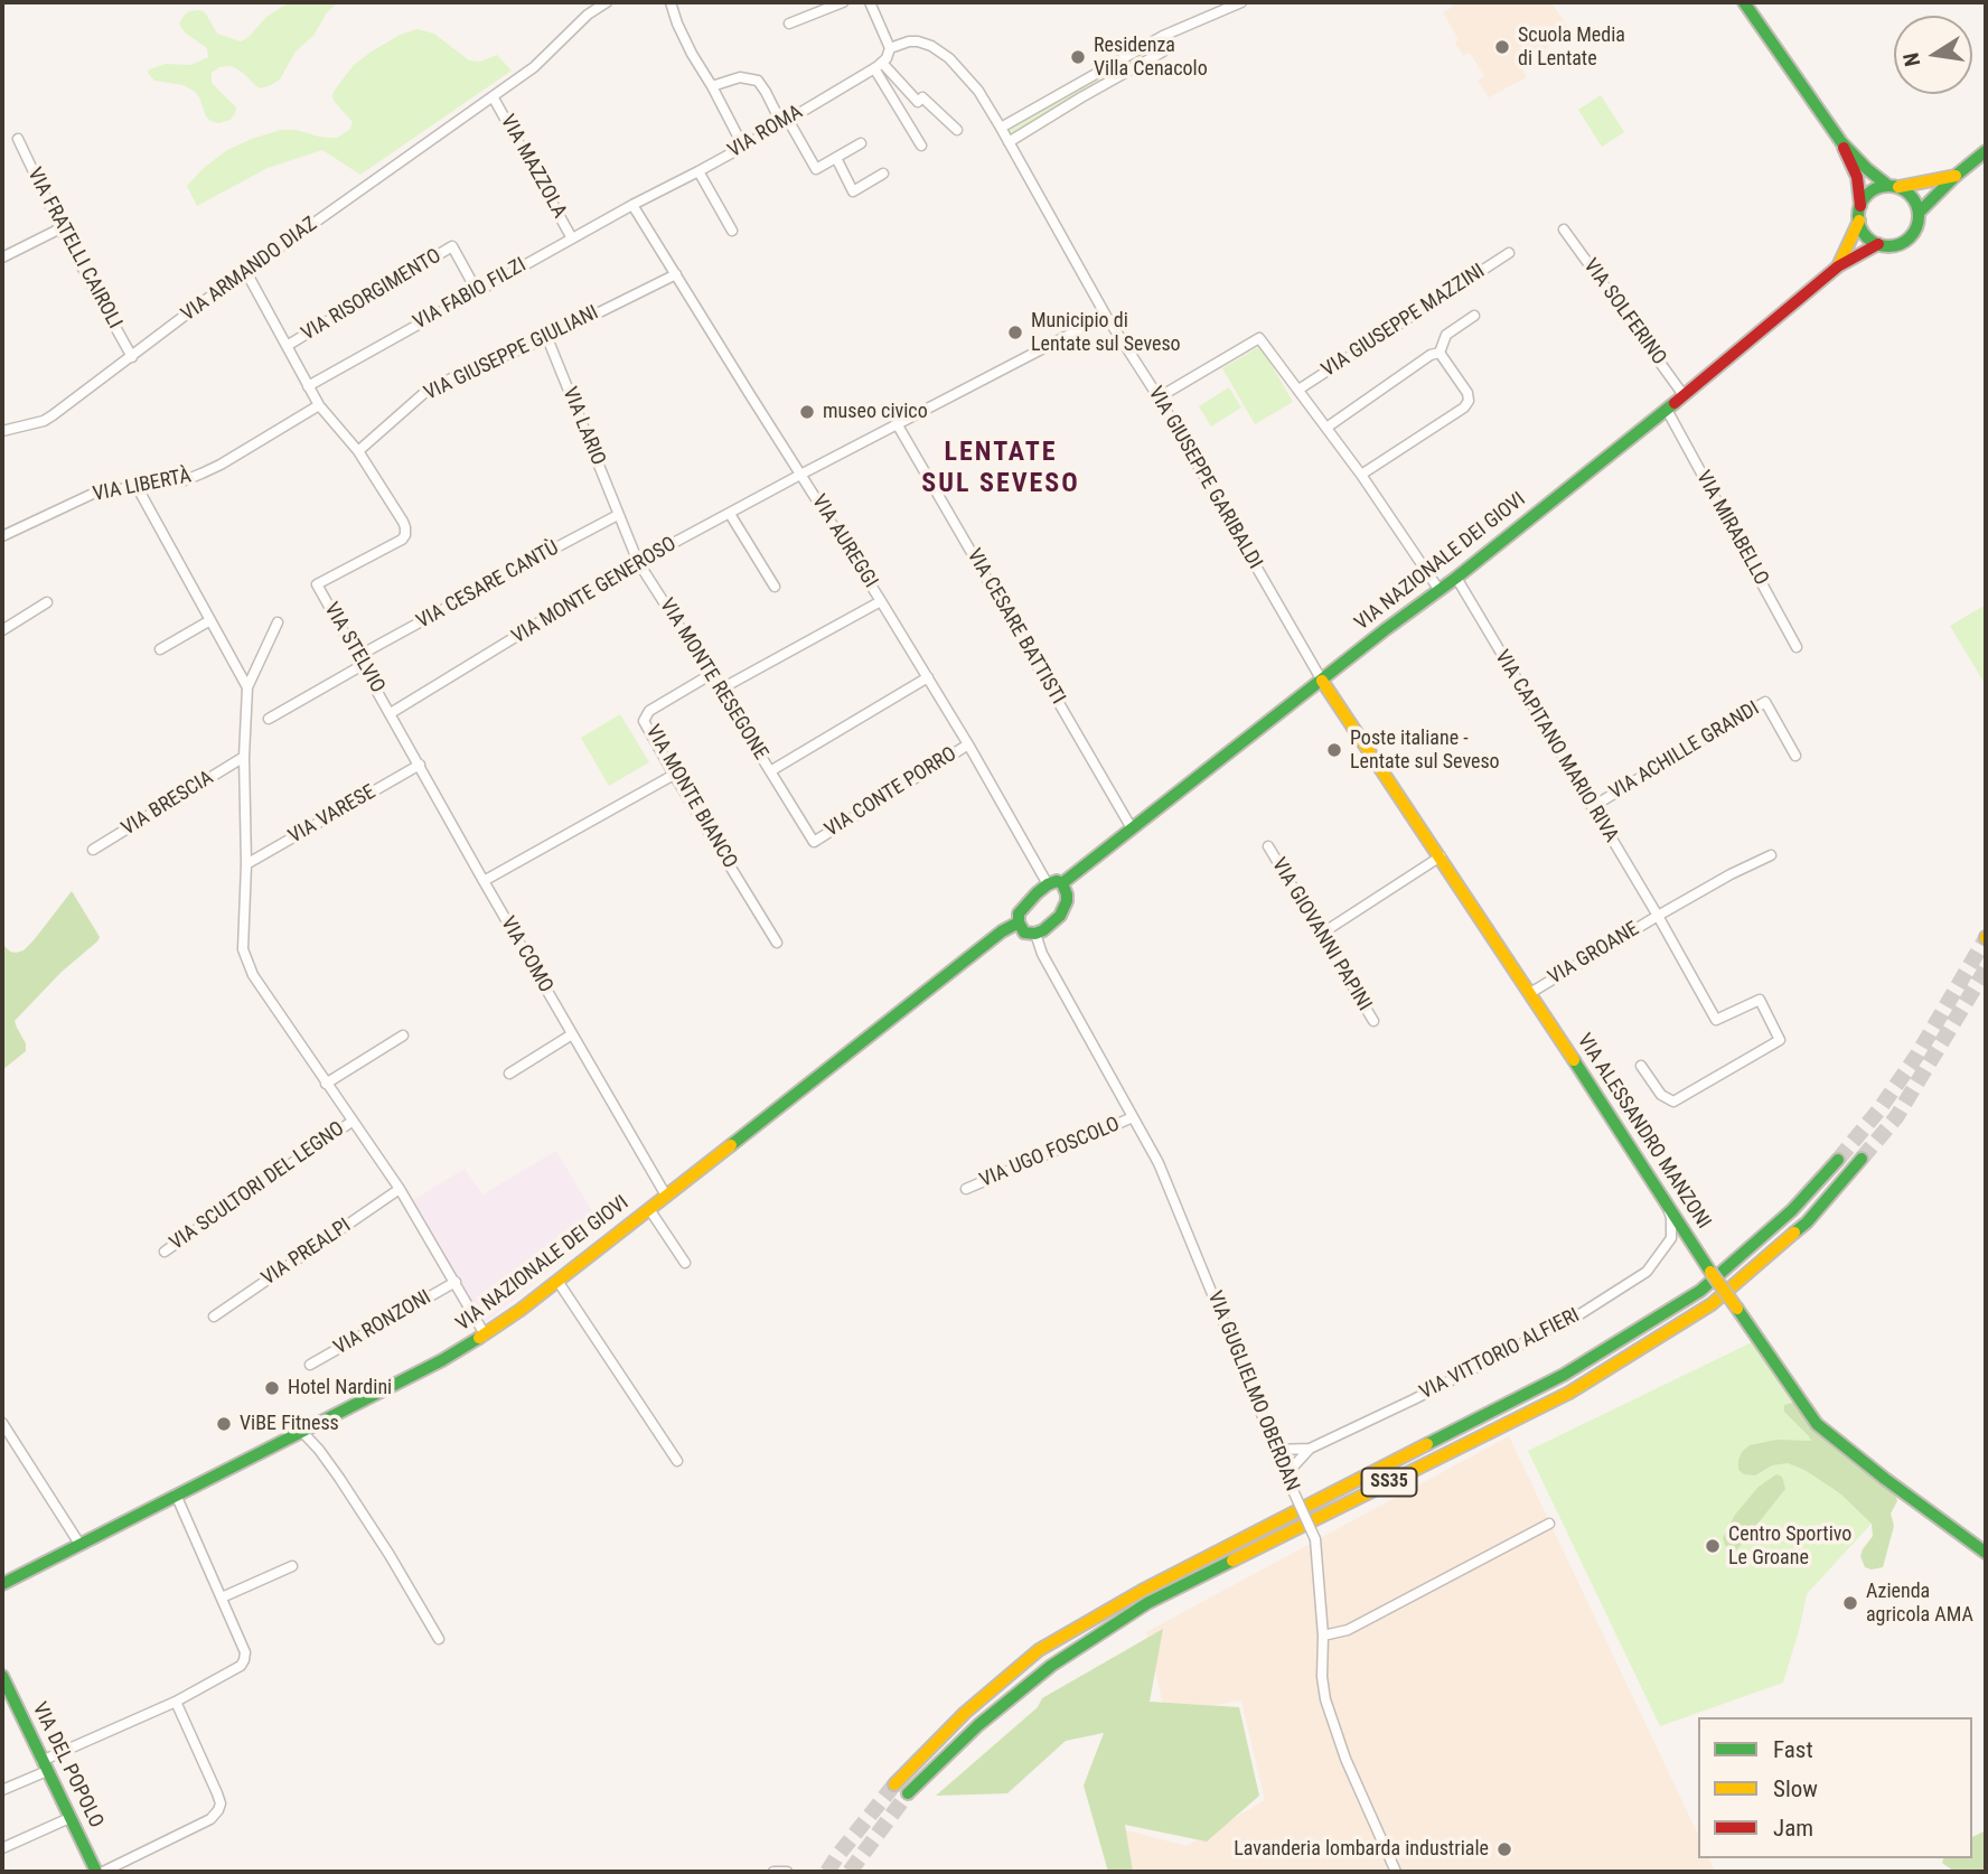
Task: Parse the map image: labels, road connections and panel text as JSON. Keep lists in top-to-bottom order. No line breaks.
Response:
{"streets":{"main road":["VIA NAZIONALE DEI GIOVI","VIA ALESSANDRO MANZONI","SS35","VIA DEL POPOLO"],"street":["VIA ROMA","VIA MAZZOLA","VIA FRATELLI CAIROLI","VIA ARMANDO DIAZ","VIA FABIO FILZI","VIA RISORGIMENTO","VIA SOLFERINO","VIA GIUSEPPE MAZZINI","VIA GIUSEPPE GIULIANI","VIA LARIO","VIA GIUSEPPE GARIBALDI","VIA LIBERTÀ","VIA MIRABELLO","VIA AUREGGI","VIA CESARE CANTÙ","VIA MONTE GENEROSO","VIA CESARE BATTISTI","VIA STELVIO","VIA MONTE RESEGONE","VIA CAPITANO MARIO RIVA","VIA ACHILLE GRANDI","VIA CONTE PORRO","VIA MONTE BIANCO","VIA BRESCIA","VIA VARESE","VIA GIOVANNI PAPINI","VIA GROANE","VIA COMO","VIA UGO FOSCOLO","VIA SCULTORI DEL LEGNO","VIA PREALPI","VIA RONZONI","VIA VITTORIO ALFIERI","VIA GUGLIELMO OBERDAN"]},"crossings":[["VIA ROMA","VIA FABIO FILZI"],["VIA ROMA","VIA AUREGGI"],["VIA MAZZOLA","VIA ARMANDO DIAZ"],["VIA MAZZOLA","VIA FABIO FILZI"],["VIA FRATELLI CAIROLI","VIA ARMANDO DIAZ"],["VIA FABIO FILZI","VIA RISORGIMENTO"],["VIA FABIO FILZI","VIA AUREGGI"],["VIA SOLFERINO","VIA NAZIONALE DEI GIOVI"],["VIA GIUSEPPE GIULIANI","VIA LARIO"],["VIA GIUSEPPE GIULIANI","VIA AUREGGI"],["VIA GIUSEPPE GIULIANI","VIA STELVIO"],["VIA LARIO","VIA CESARE CANTÙ"],["VIA LARIO","VIA MONTE RESEGONE"],["VIA GIUSEPPE GARIBALDI","VIA NAZIONALE DEI GIOVI"],["VIA GIUSEPPE GARIBALDI","VIA MONTE GENEROSO"],["VIA GIUSEPPE GARIBALDI","VIA ALESSANDRO MANZONI"],["VIA MIRABELLO","VIA NAZIONALE DEI GIOVI"],["VIA AUREGGI","VIA NAZIONALE DEI GIOVI"],["VIA AUREGGI","VIA MONTE GENEROSO"],["VIA AUREGGI","VIA CONTE PORRO"],["VIA NAZIONALE DEI GIOVI","VIA CESARE BATTISTI"],["VIA NAZIONALE DEI GIOVI","VIA CAPITANO MARIO RIVA"],["VIA NAZIONALE DEI GIOVI","VIA COMO"],["VIA NAZIONALE DEI GIOVI","VIA ALESSANDRO MANZONI"],["VIA NAZIONALE DEI GIOVI","VIA SCULTORI DEL LEGNO"],["VIA CESARE CANTÙ","VIA STELVIO"],["VIA CESARE CANTÙ","VIA MONTE RESEGONE"],["VIA MONTE GENEROSO","VIA CESARE BATTISTI"],["VIA MONTE GENEROSO","VIA STELVIO"],["VIA MONTE GENEROSO","VIA MONTE RESEGONE"],["VIA MONTE GENEROSO","VIA COMO"],["VIA STELVIO","VIA COMO"],["VIA MONTE RESEGONE","VIA CONTE PORRO"],["VIA MONTE RESEGONE","VIA MONTE BIANCO"],["VIA CAPITANO MARIO RIVA","VIA ACHILLE GRANDI"],["VIA CAPITANO MARIO RIVA","VIA GROANE"],["VIA BRESCIA","VIA SCULTORI DEL LEGNO"],["VIA VARESE","VIA COMO"],["VIA VARESE","VIA SCULTORI DEL LEGNO"],["VIA GROANE","VIA ALESSANDRO MANZONI"],["VIA ALESSANDRO MANZONI","VIA VITTORIO ALFIERI"],["VIA UGO FOSCOLO","VIA GUGLIELMO OBERDAN"],["VIA SCULTORI DEL LEGNO","VIA PREALPI"],["VIA SCULTORI DEL LEGNO","VIA RONZONI"],["VIA VITTORIO ALFIERI","VIA GUGLIELMO OBERDAN"]],"districts":["LENTATE SUL SEVESO"],"places":["Scuola Media di Lentate","Residenza Villa Cenacolo","Municipio di Lentate sul Seveso","museo civico","Poste italiane - Lentate sul Seveso","Hotel Nardini","ViBE Fitness","Centro Sportivo Le Groane","Azienda agricola AMA","Lavanderia lombarda industriale"],"legend":["Fast","Slow","Jam"],"north":"left"}
